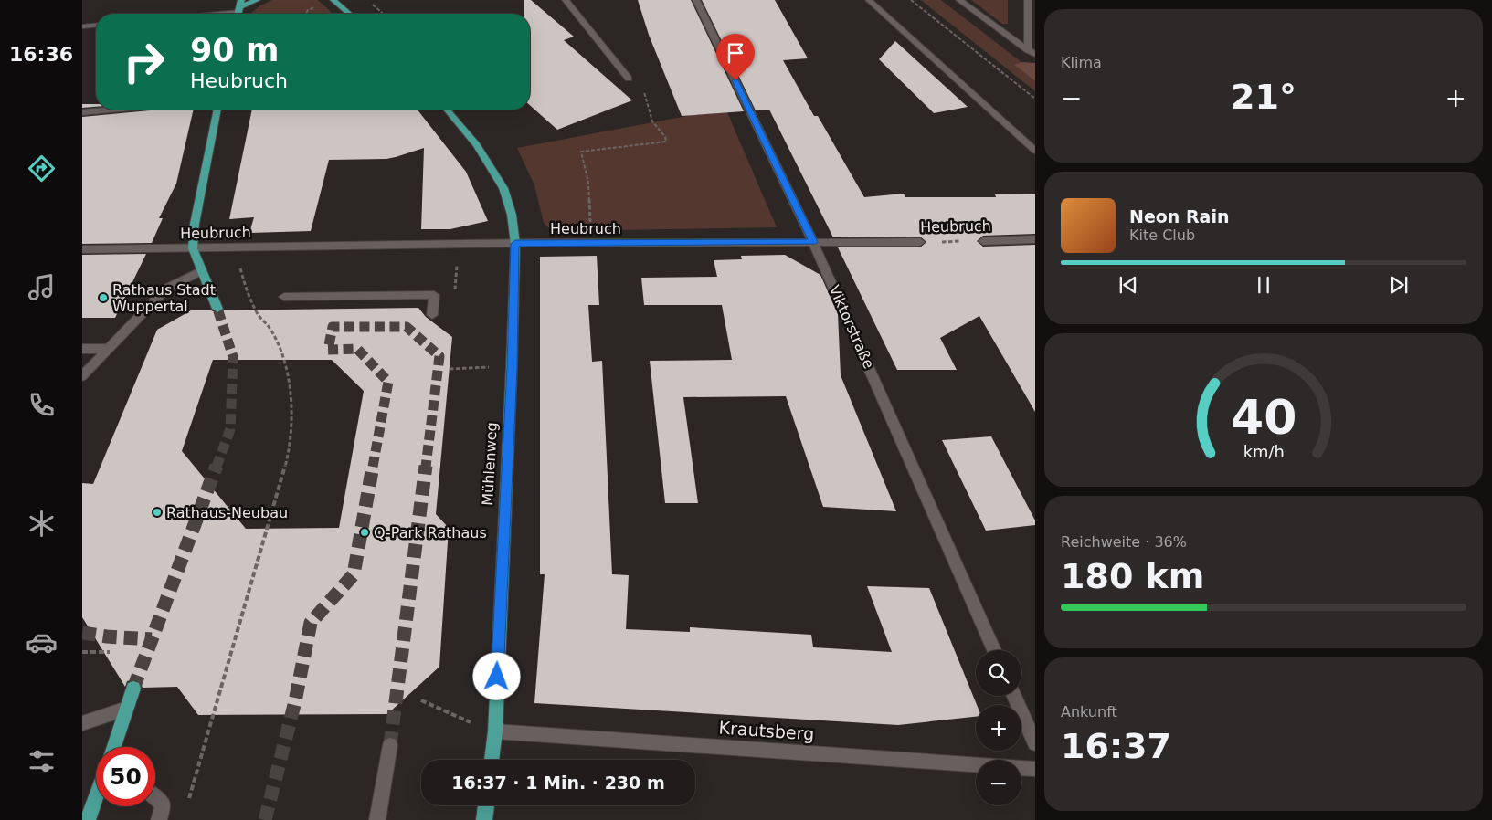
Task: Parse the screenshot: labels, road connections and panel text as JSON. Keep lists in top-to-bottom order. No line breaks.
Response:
{"streets":{"main road":["Mühlenweg"],"street":["Heubruch","Viktorstraße","Krautsberg"]},"crossings":[["Heubruch","Viktorstraße"],["Heubruch","Mühlenweg"],["Mühlenweg","Krautsberg"]],"places":["Rathaus Stadt Wuppertal","Rathaus-Neubau","Q-Park Rathaus"],"page":{"tabs":"16:36","tile":["Klima",["Reichweite · 36%","180 km"],["Ankunft","16:37"]],"turn":["90 m","Heubruch"],"heat":["−","21°","+"],"song":["Neon Rain","Kite Club"],"map_buttons":["+","−"],"limit":"50","trip":"16:37 · 1 Min. · 230 m","gauge":["40","km/h"]}}
